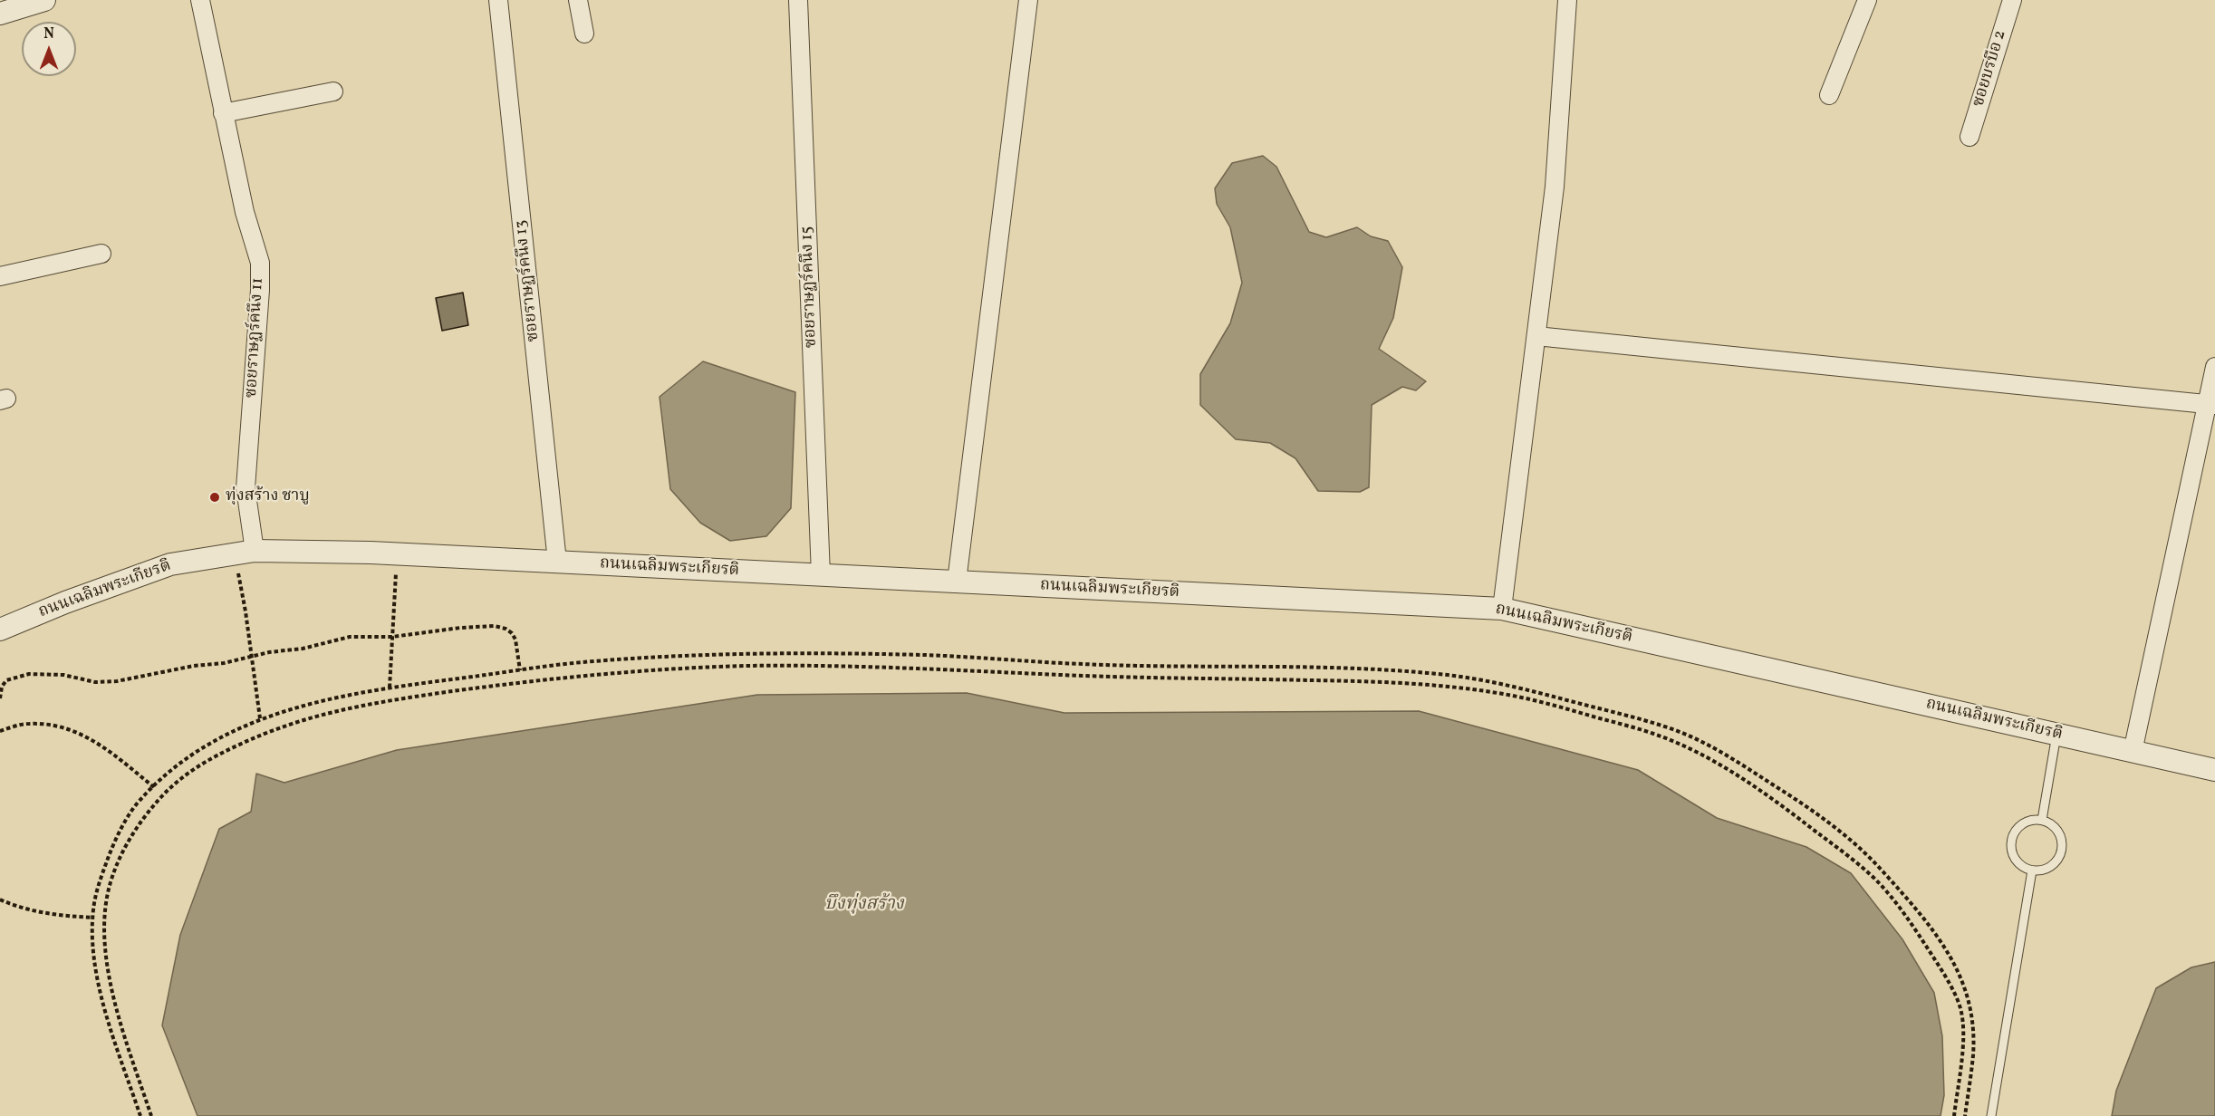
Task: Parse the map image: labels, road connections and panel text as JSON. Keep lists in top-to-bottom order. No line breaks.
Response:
{"streets":{"street":["ซอยบรบือ 2","ซอยราษฏร์คนึง 13","ซอยราษฏร์คนึง 15","ซอยราษฏร์คนึง 11","ถนนเฉลิมพระเกียรติ"]},"crossings":[["ซอยราษฏร์คนึง 13","ถนนเฉลิมพระเกียรติ"],["ซอยราษฏร์คนึง 15","ถนนเฉลิมพระเกียรติ"],["ซอยราษฏร์คนึง 11","ถนนเฉลิมพระเกียรติ"]],"water":["บึงทุ่งสร้าง"],"places":["ทุ่งสร้าง ชาบู"],"north":"top"}
